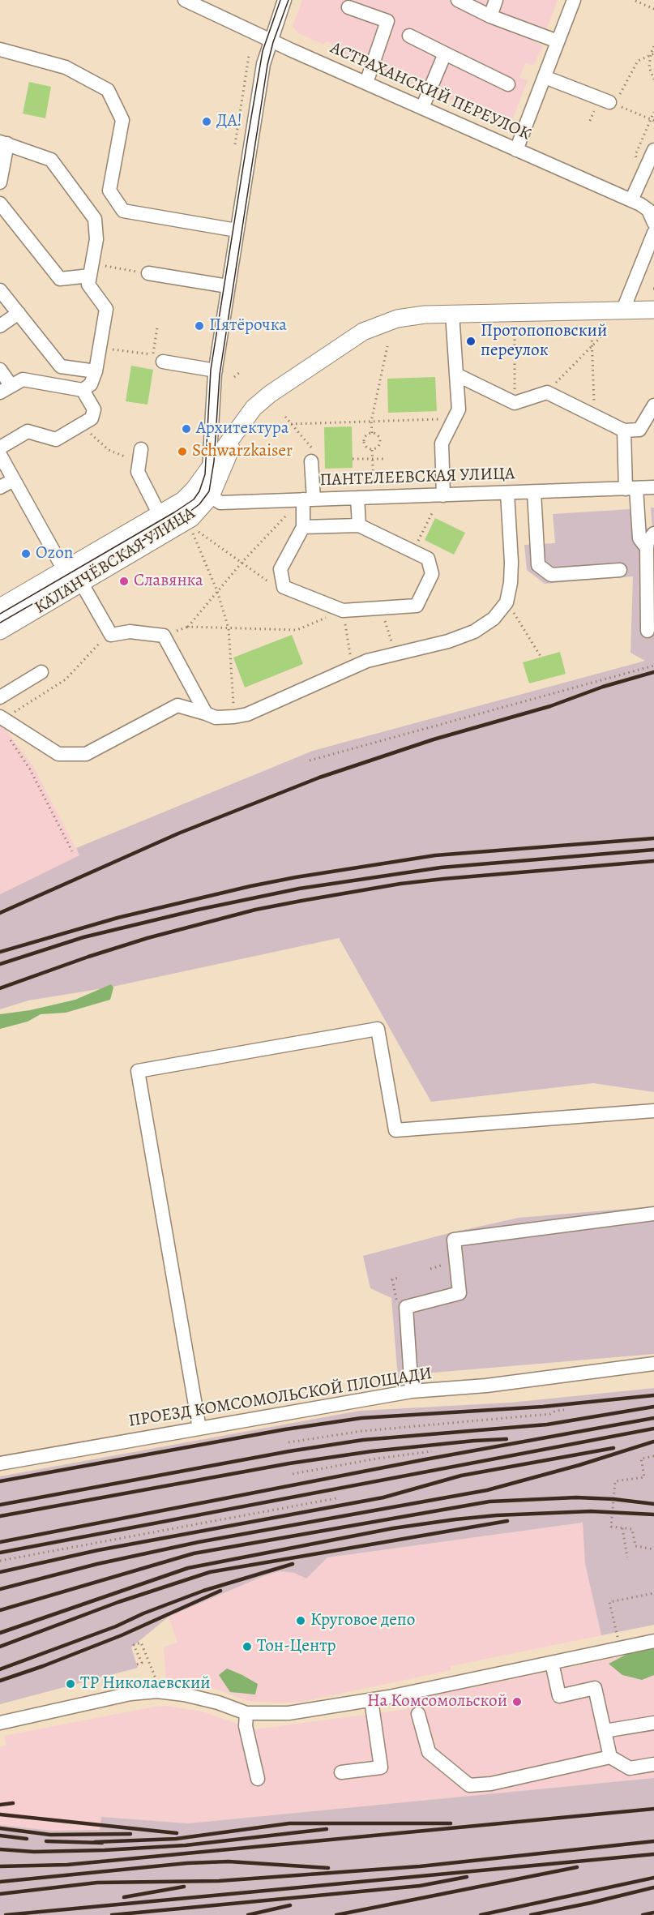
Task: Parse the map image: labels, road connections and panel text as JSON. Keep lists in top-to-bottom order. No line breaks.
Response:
{"streets":{"main road":["КАЛАНЧЁВСКАЯ УЛИЦА"],"street":["АСТРАХАНСКИЙ ПЕРЕУЛОК","ПАНТЕЛЕЕВСКАЯ УЛИЦА","ПРОЕЗД КОМСОМОЛЬСКОЙ ПЛОЩАДИ"]},"crossings":[["ПАНТЕЛЕЕВСКАЯ УЛИЦА","КАЛАНЧЁВСКАЯ УЛИЦА"]],"places":["ДА!","Пятёрочка","Протопоповский переулок","Архитектура","Schwarzkaiser","Ozon","Славянка","Круговое депо","Тон-Центр","ТР Николаевский","На Комсомольской"]}
